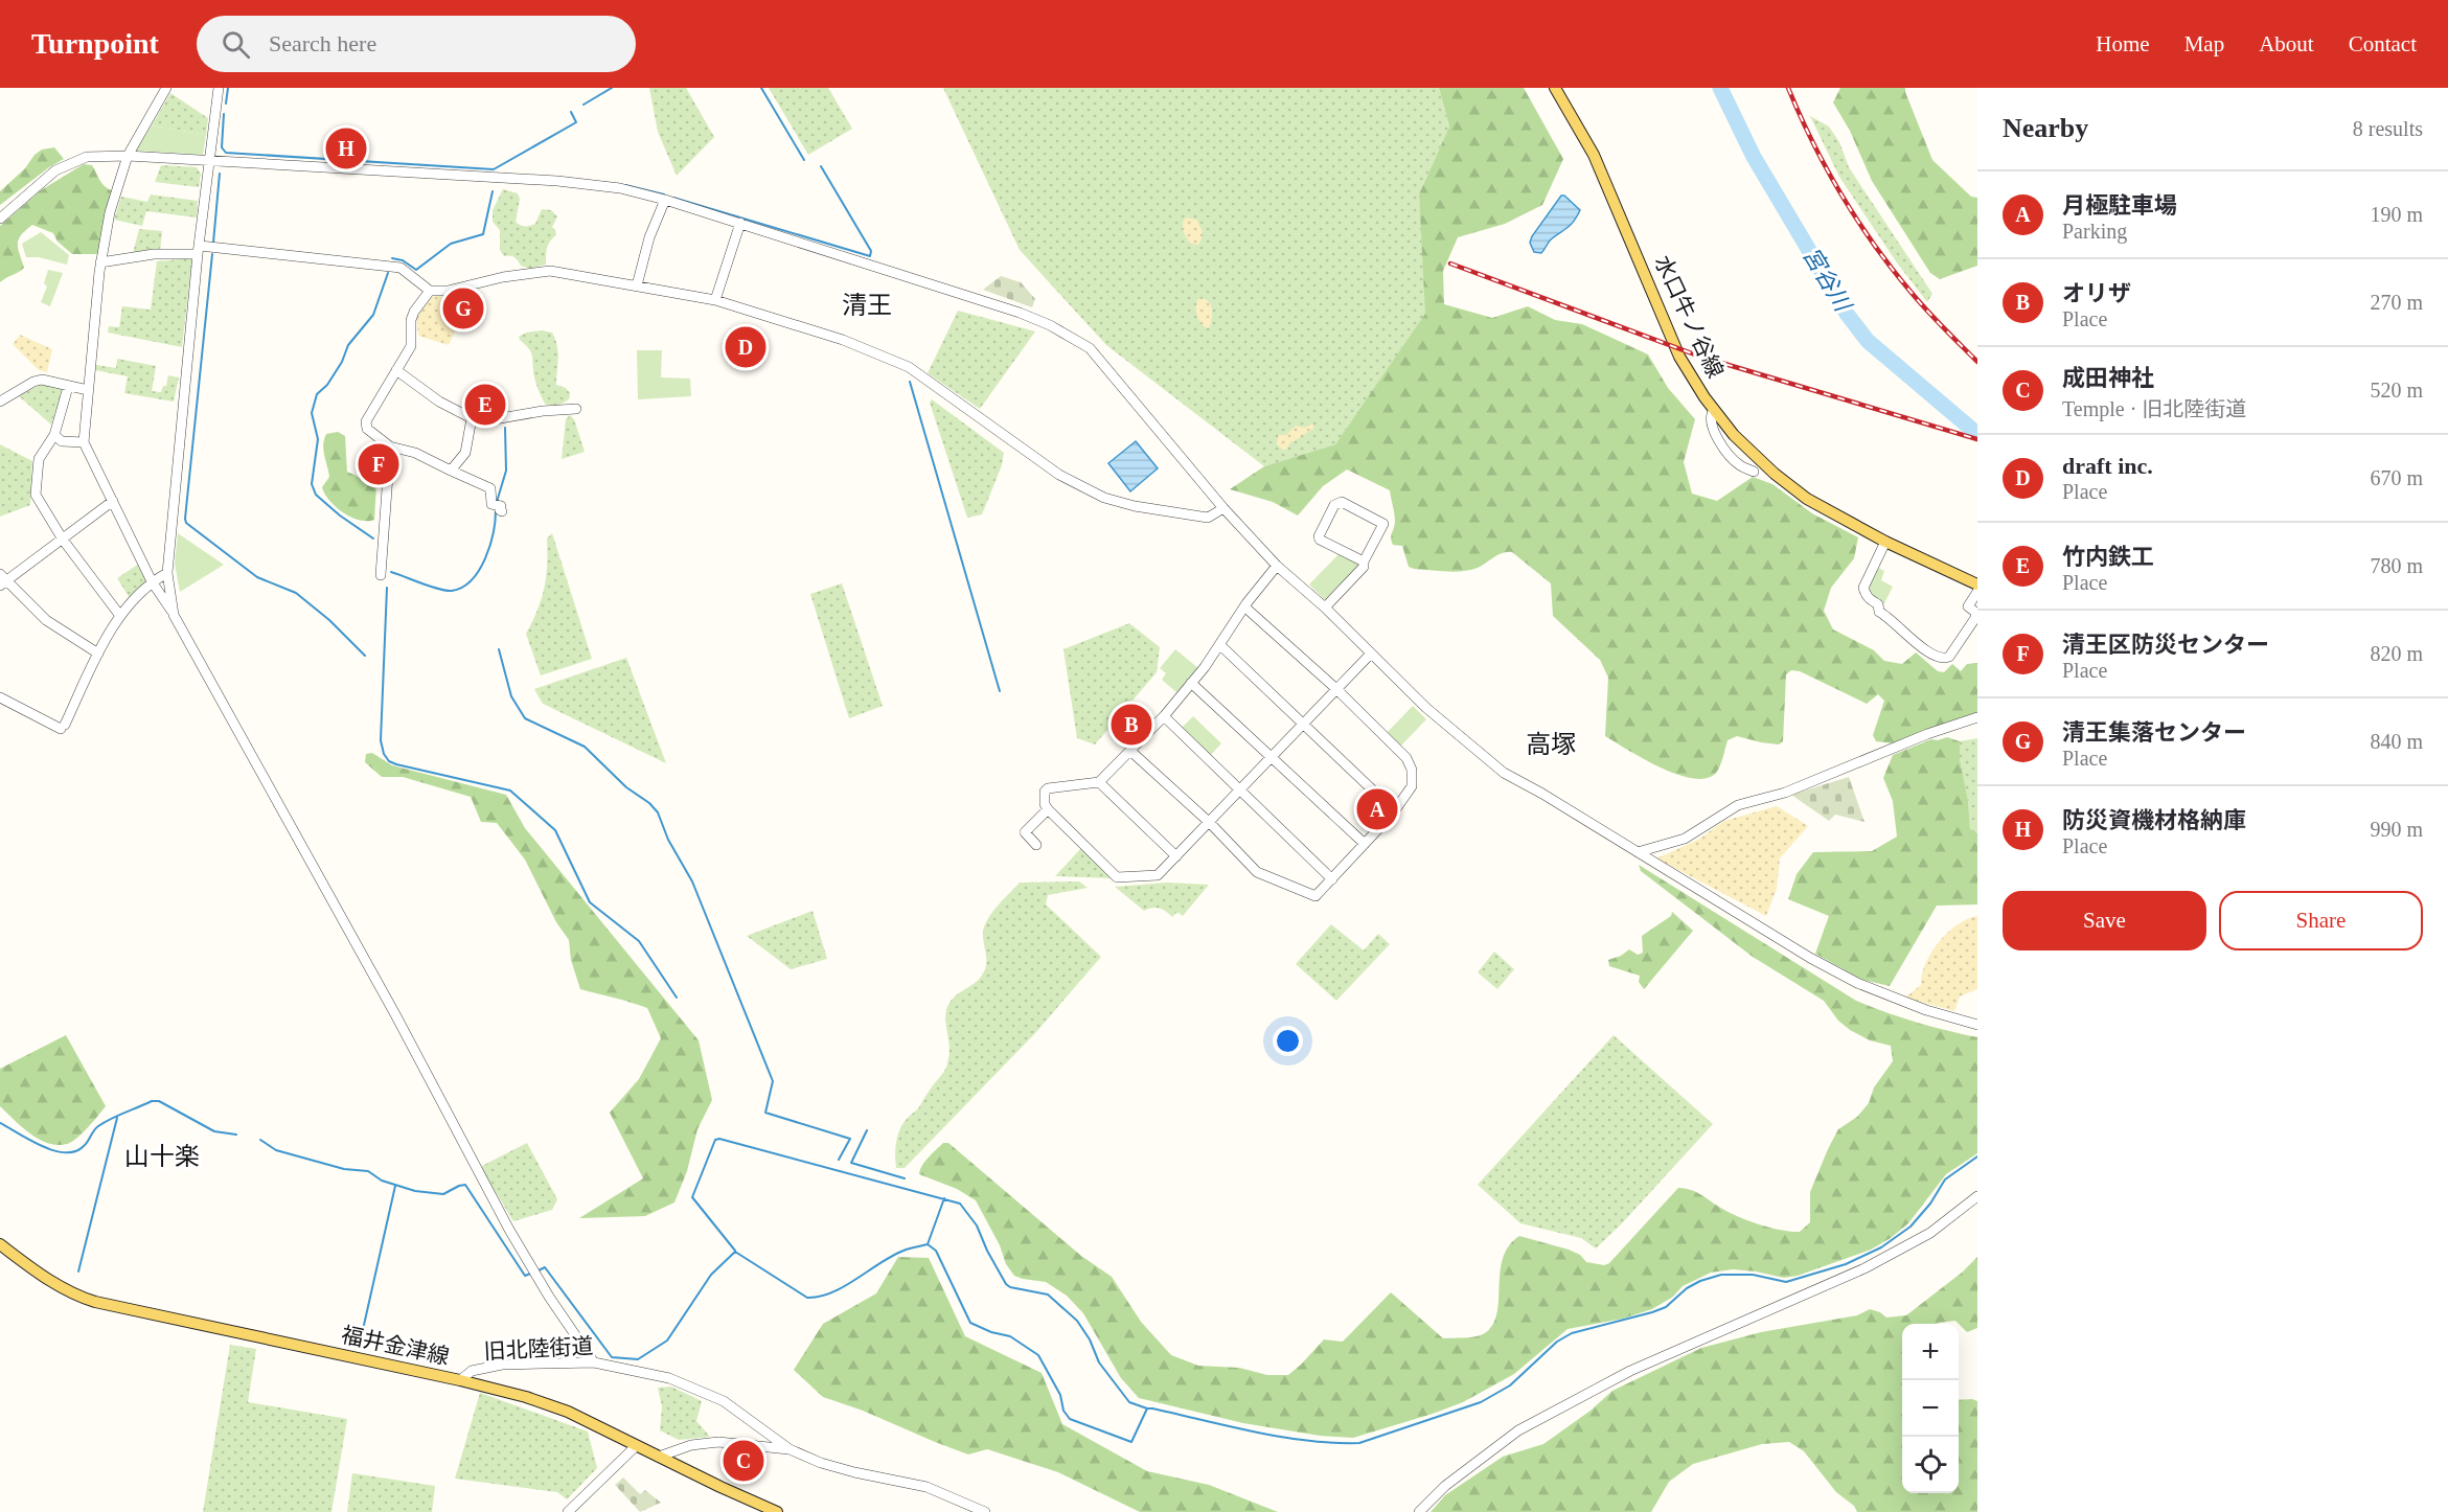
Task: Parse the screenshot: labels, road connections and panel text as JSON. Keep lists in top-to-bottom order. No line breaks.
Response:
{"streets":{"main road":["水口牛ノ谷線","福井金津線"],"street":["旧北陸街道"]},"crossings":[["福井金津線","旧北陸街道"]],"districts":["清王","高塚","山十楽"],"water":["宮谷川"],"page":{"header":"Turnpoint","search":"Search here","nav":["Home","Map","About","Contact"],"heading":["Nearby","8 results"],"pins":["H","G","D","E","F","B","A","C"],"list":[{"mark":"A","name":"月極駐車場","note":"Parking","value":"190 m"},{"mark":"B","name":"オリザ","note":"Place","value":"270 m"},{"mark":"C","name":"成田神社","note":"Temple · 旧北陸街道","value":"520 m"},{"mark":"D","name":"draft inc.","note":"Place","value":"670 m"},{"mark":"E","name":"竹内鉄工","note":"Place","value":"780 m"},{"mark":"F","name":"清王区防災センター","note":"Place","value":"820 m"},{"mark":"G","name":"清王集落センター","note":"Place","value":"840 m"},{"mark":"H","name":"防災資機材格納庫","note":"Place","value":"990 m"}],"buttons":["Save","Share"],"map_buttons":["+","−"]}}
